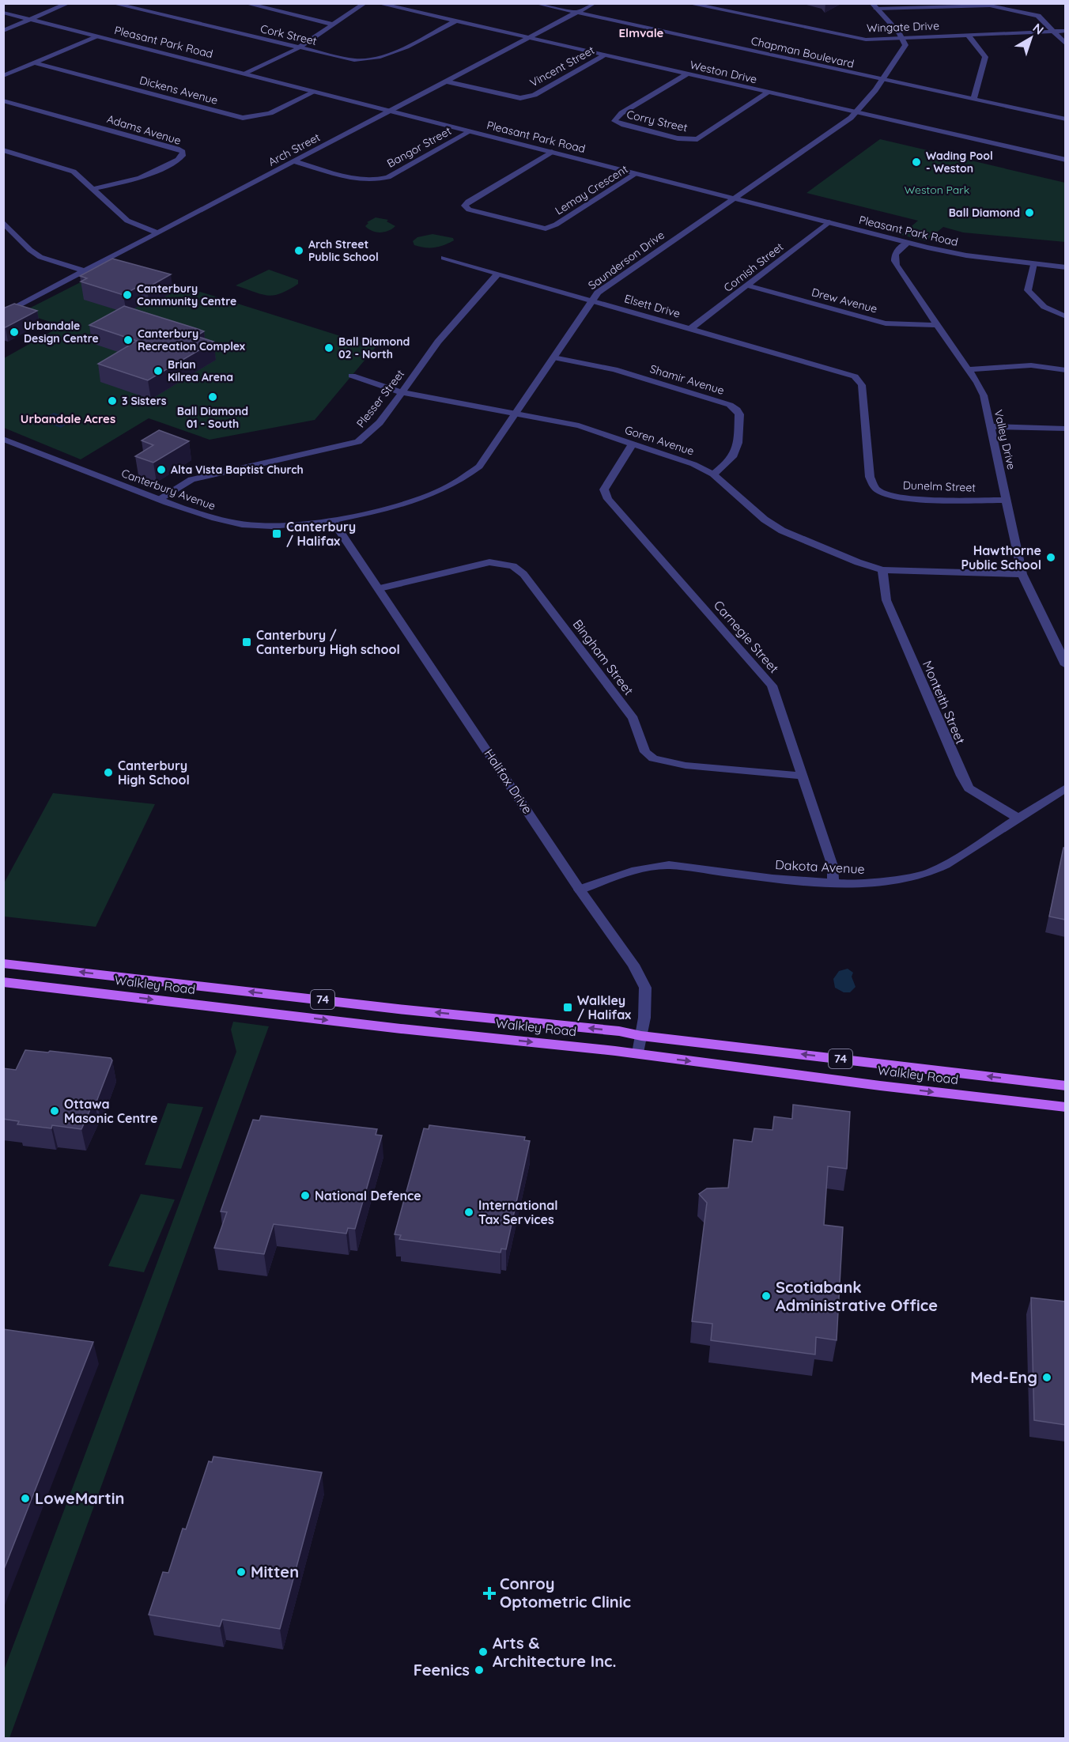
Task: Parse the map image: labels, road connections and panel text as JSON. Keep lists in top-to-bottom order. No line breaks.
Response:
{"streets":{"main road":["Walkley Road","74"],"street":["Wingate Drive","Cork Street","Pleasant Park Road","Chapman Boulevard","Vincent Street","Weston Drive","Dickens Avenue","Corry Street","Adams Avenue","Bangor Street","Arch Street","Lemay Crescent","Saunderson Drive","Cornish Street","Drew Avenue","Elsett Drive","Shamir Avenue","Plesser Street","Valley Drive","Goren Avenue","Dunelm Street","Canterbury Avenue","Carnegie Street","Bingham Street","Monteith Street","Halifax Drive","Dakota Avenue"]},"crossings":[["Wingate Drive","Saunderson Drive"],["Cork Street","Weston Drive"],["Pleasant Park Road","Dickens Avenue"],["Pleasant Park Road","Bangor Street"],["Pleasant Park Road","Arch Street"],["Pleasant Park Road","Lemay Crescent"],["Pleasant Park Road","Saunderson Drive"],["Pleasant Park Road","Cornish Street"],["Pleasant Park Road","Valley Drive"],["Chapman Boulevard","Arch Street"],["Chapman Boulevard","Saunderson Drive"],["Vincent Street","Weston Drive"],["Vincent Street","Arch Street"],["Weston Drive","Corry Street"],["Weston Drive","Arch Street"],["Weston Drive","Saunderson Drive"],["Bangor Street","Arch Street"],["Saunderson Drive","Elsett Drive"],["Saunderson Drive","Shamir Avenue"],["Saunderson Drive","Goren Avenue"],["Saunderson Drive","Canterbury Avenue"],["Saunderson Drive","Halifax Drive"],["Cornish Street","Drew Avenue"],["Cornish Street","Elsett Drive"],["Drew Avenue","Valley Drive"],["Elsett Drive","Plesser Street"],["Elsett Drive","Dunelm Street"],["Shamir Avenue","Goren Avenue"],["Plesser Street","Goren Avenue"],["Plesser Street","Canterbury Avenue"],["Valley Drive","Goren Avenue"],["Valley Drive","Dunelm Street"],["Goren Avenue","Carnegie Street"],["Goren Avenue","Monteith Street"],["Canterbury Avenue","Halifax Drive"],["Carnegie Street","Bingham Street"],["Carnegie Street","Dakota Avenue"],["Bingham Street","Halifax Drive"],["Monteith Street","Dakota Avenue"],["Halifax Drive","Dakota Avenue"],["Halifax Drive","Walkley Road"]],"districts":["Elmvale","Urbandale Acres"],"parks":["Weston Park"],"places":{"other":["Wading Pool - Weston","Ball Diamond","Arch Street Public School","Canterbury Community Centre","Urbandale Design Centre","Canterbury Recreation Complex","Ball Diamond 02 - North","Brian Kilrea Arena","Ball Diamond 01 - South","3 Sisters","Alta Vista Baptist Church","Hawthorne Public School","Canterbury High School","Ottawa Masonic Centre","National Defence","International Tax Services","Scotiabank Administrative Office","Med-Eng","LoweMartin","Mitten","Arts & Architecture Inc.","Feenics"],"transit":["Canterbury / Halifax","Canterbury / Canterbury High school","Walkley / Halifax"],"health":["Conroy Optometric Clinic"]},"north":"top right"}
